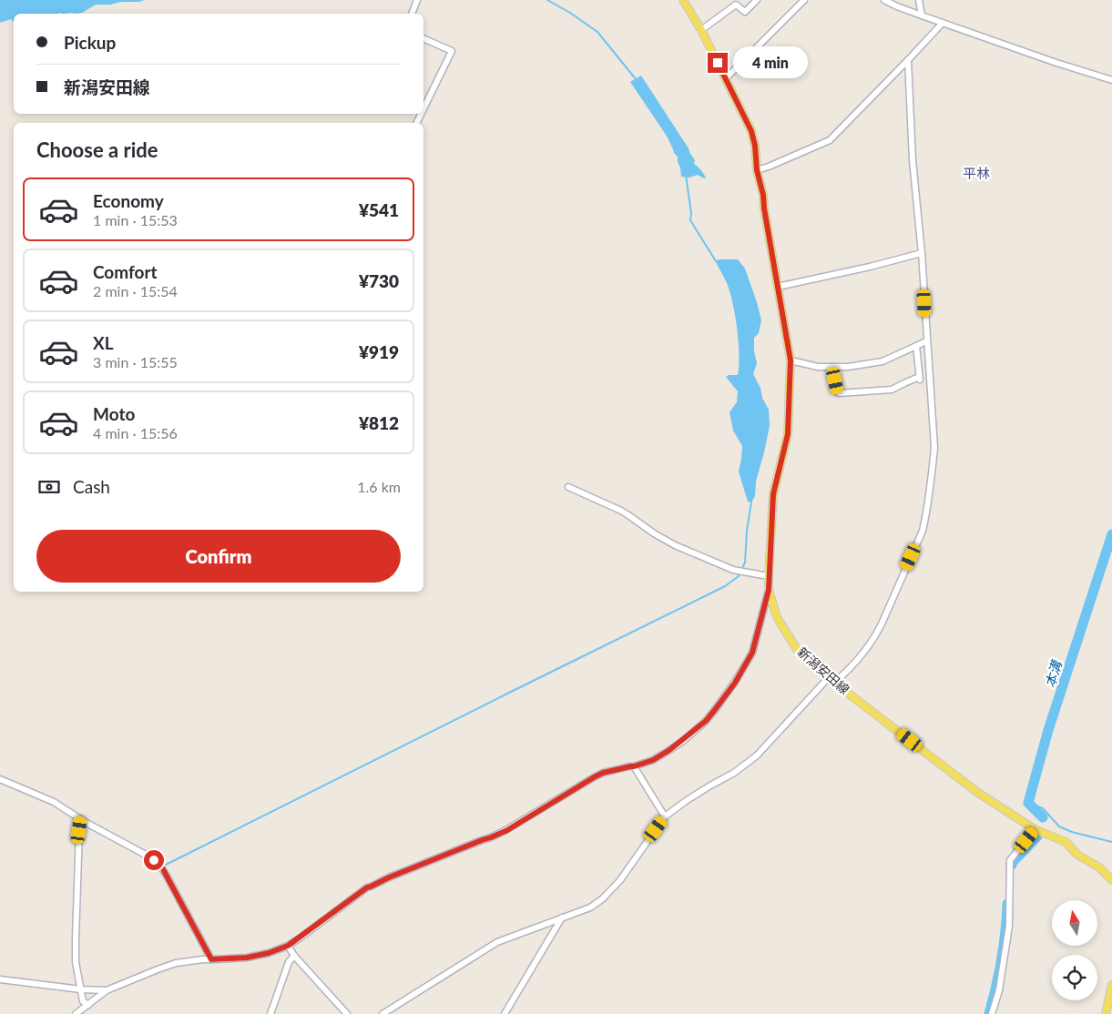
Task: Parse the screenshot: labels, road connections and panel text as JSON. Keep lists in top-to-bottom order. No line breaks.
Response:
{"streets":{"main road":["新潟安田線"]},"districts":["平林"],"water":["本溝"],"north":"top","page":{"banner":["Pickup","新潟安田線"],"bubble":"4 min","heading":"Choose a ride","list":[{"name":"Economy","note":"1 min · 15:53","value":"¥541"},{"name":"Comfort","note":"2 min · 15:54","value":"¥730"},{"name":"XL","note":"3 min · 15:55","value":"¥919"},{"name":"Moto","note":"4 min · 15:56","value":"¥812"}],"pay":["Cash","1.6 km"],"buttons":"Confirm"}}
